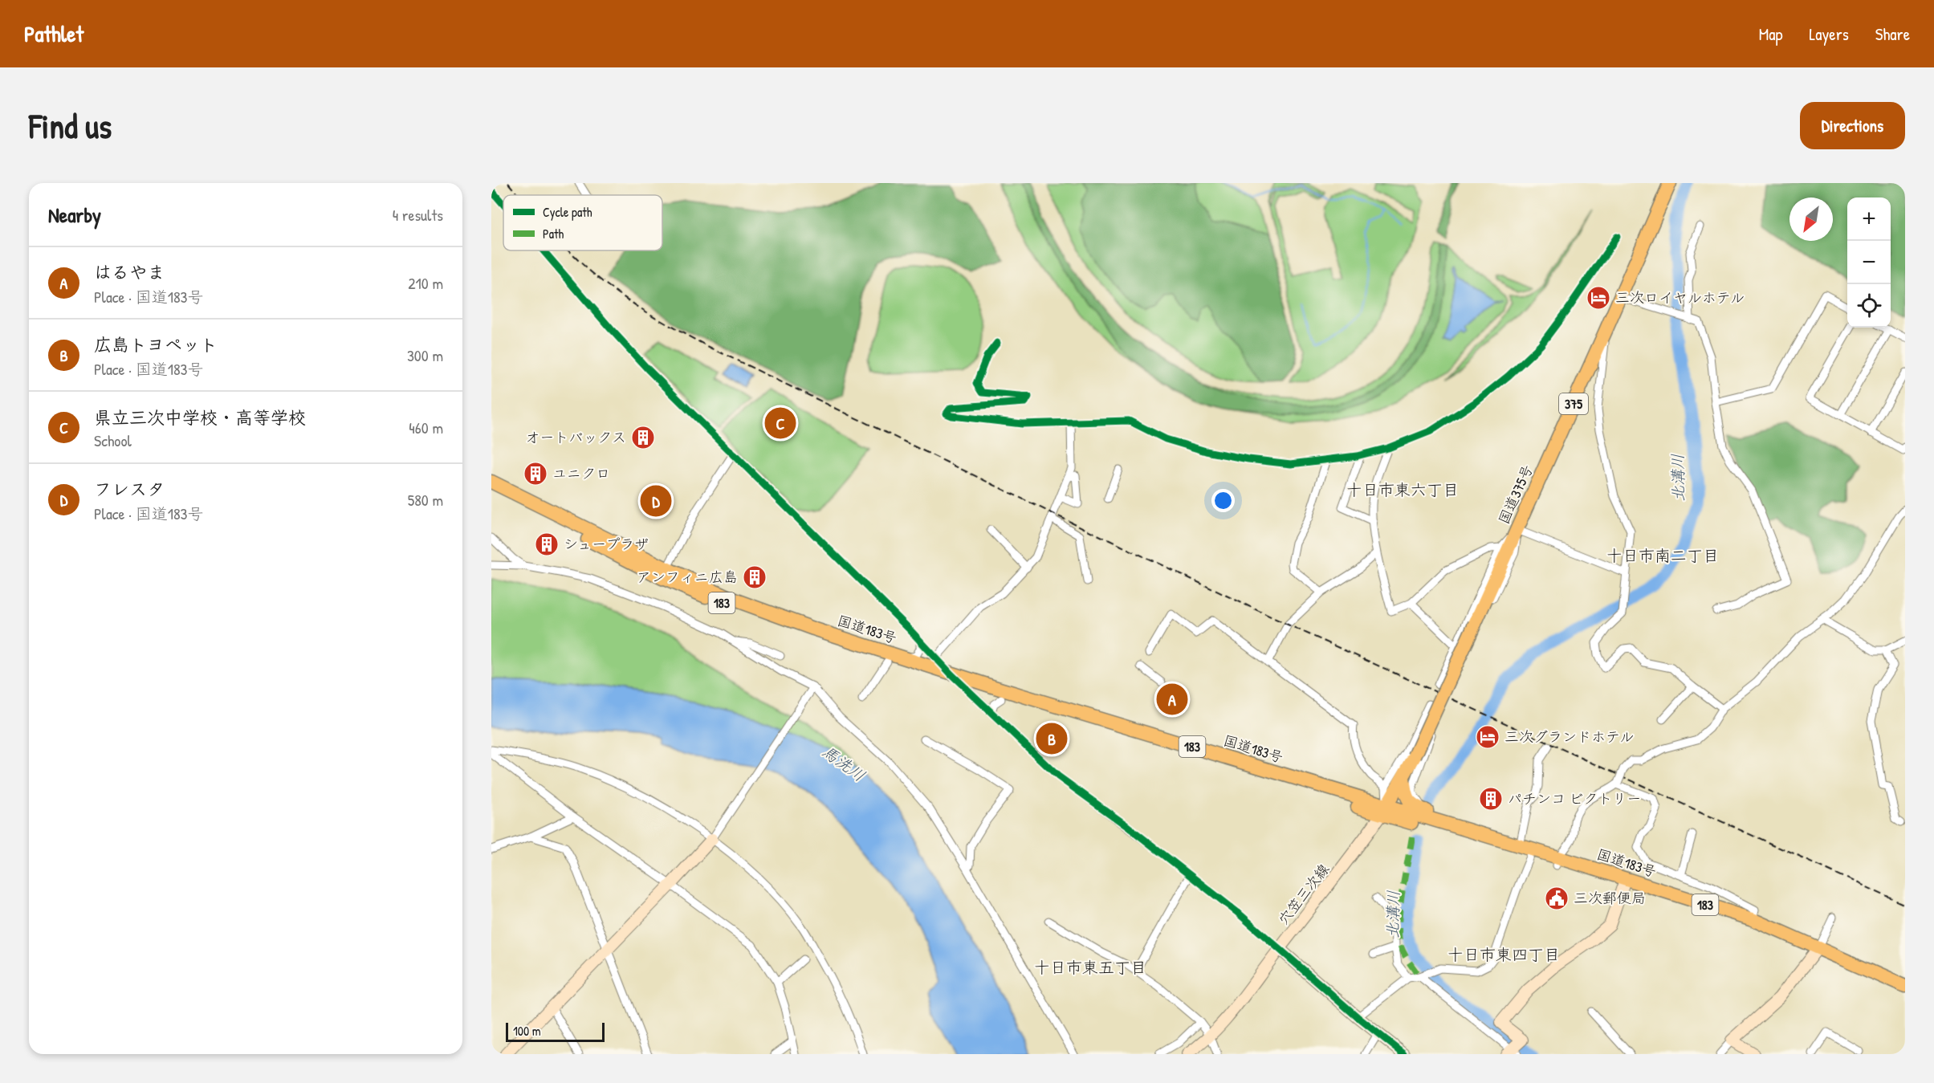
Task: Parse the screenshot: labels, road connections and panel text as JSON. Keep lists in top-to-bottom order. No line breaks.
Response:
{"streets":{"highway":["375","国道375号","183","国道183号"],"street":["穴笠三次線"]},"crossings":[["国道375号","国道183号"],["国道375号","穴笠三次線"],["国道183号","穴笠三次線"]],"districts":["十日市東六丁目","十日市南二丁目","十日市東四丁目","十日市東五丁目"],"water":["北溝川","馬洗川"],"places":{"hotel":["三次ロイヤルホテル","三次グランドホテル"],"building":["オートバックス","ユニクロ","シュープラザ","アンフィニ広島","パチンコ ビクトリー"],"public building":["三次郵便局"]},"legend":["Cycle path","Path"],"scale_bar":"100 m","north":"bottom left","page":{"header":"Pathlet","nav":["Map","Layers","Share"],"buttons":"Directions","title":"Find us","heading":["Nearby","4 results"],"map_buttons":["+","−"],"list":[{"mark":"A","name":"はるやま","note":"Place · 国道183号","value":"210 m"},{"mark":"B","name":"広島トヨペット","note":"Place · 国道183号","value":"300 m"},{"mark":"C","name":"県立三次中学校・高等学校","note":"School","value":"460 m"},{"mark":"D","name":"フレスタ","note":"Place · 国道183号","value":"580 m"}],"pins":["C","D","A","B"],"scale":"100 m"}}
